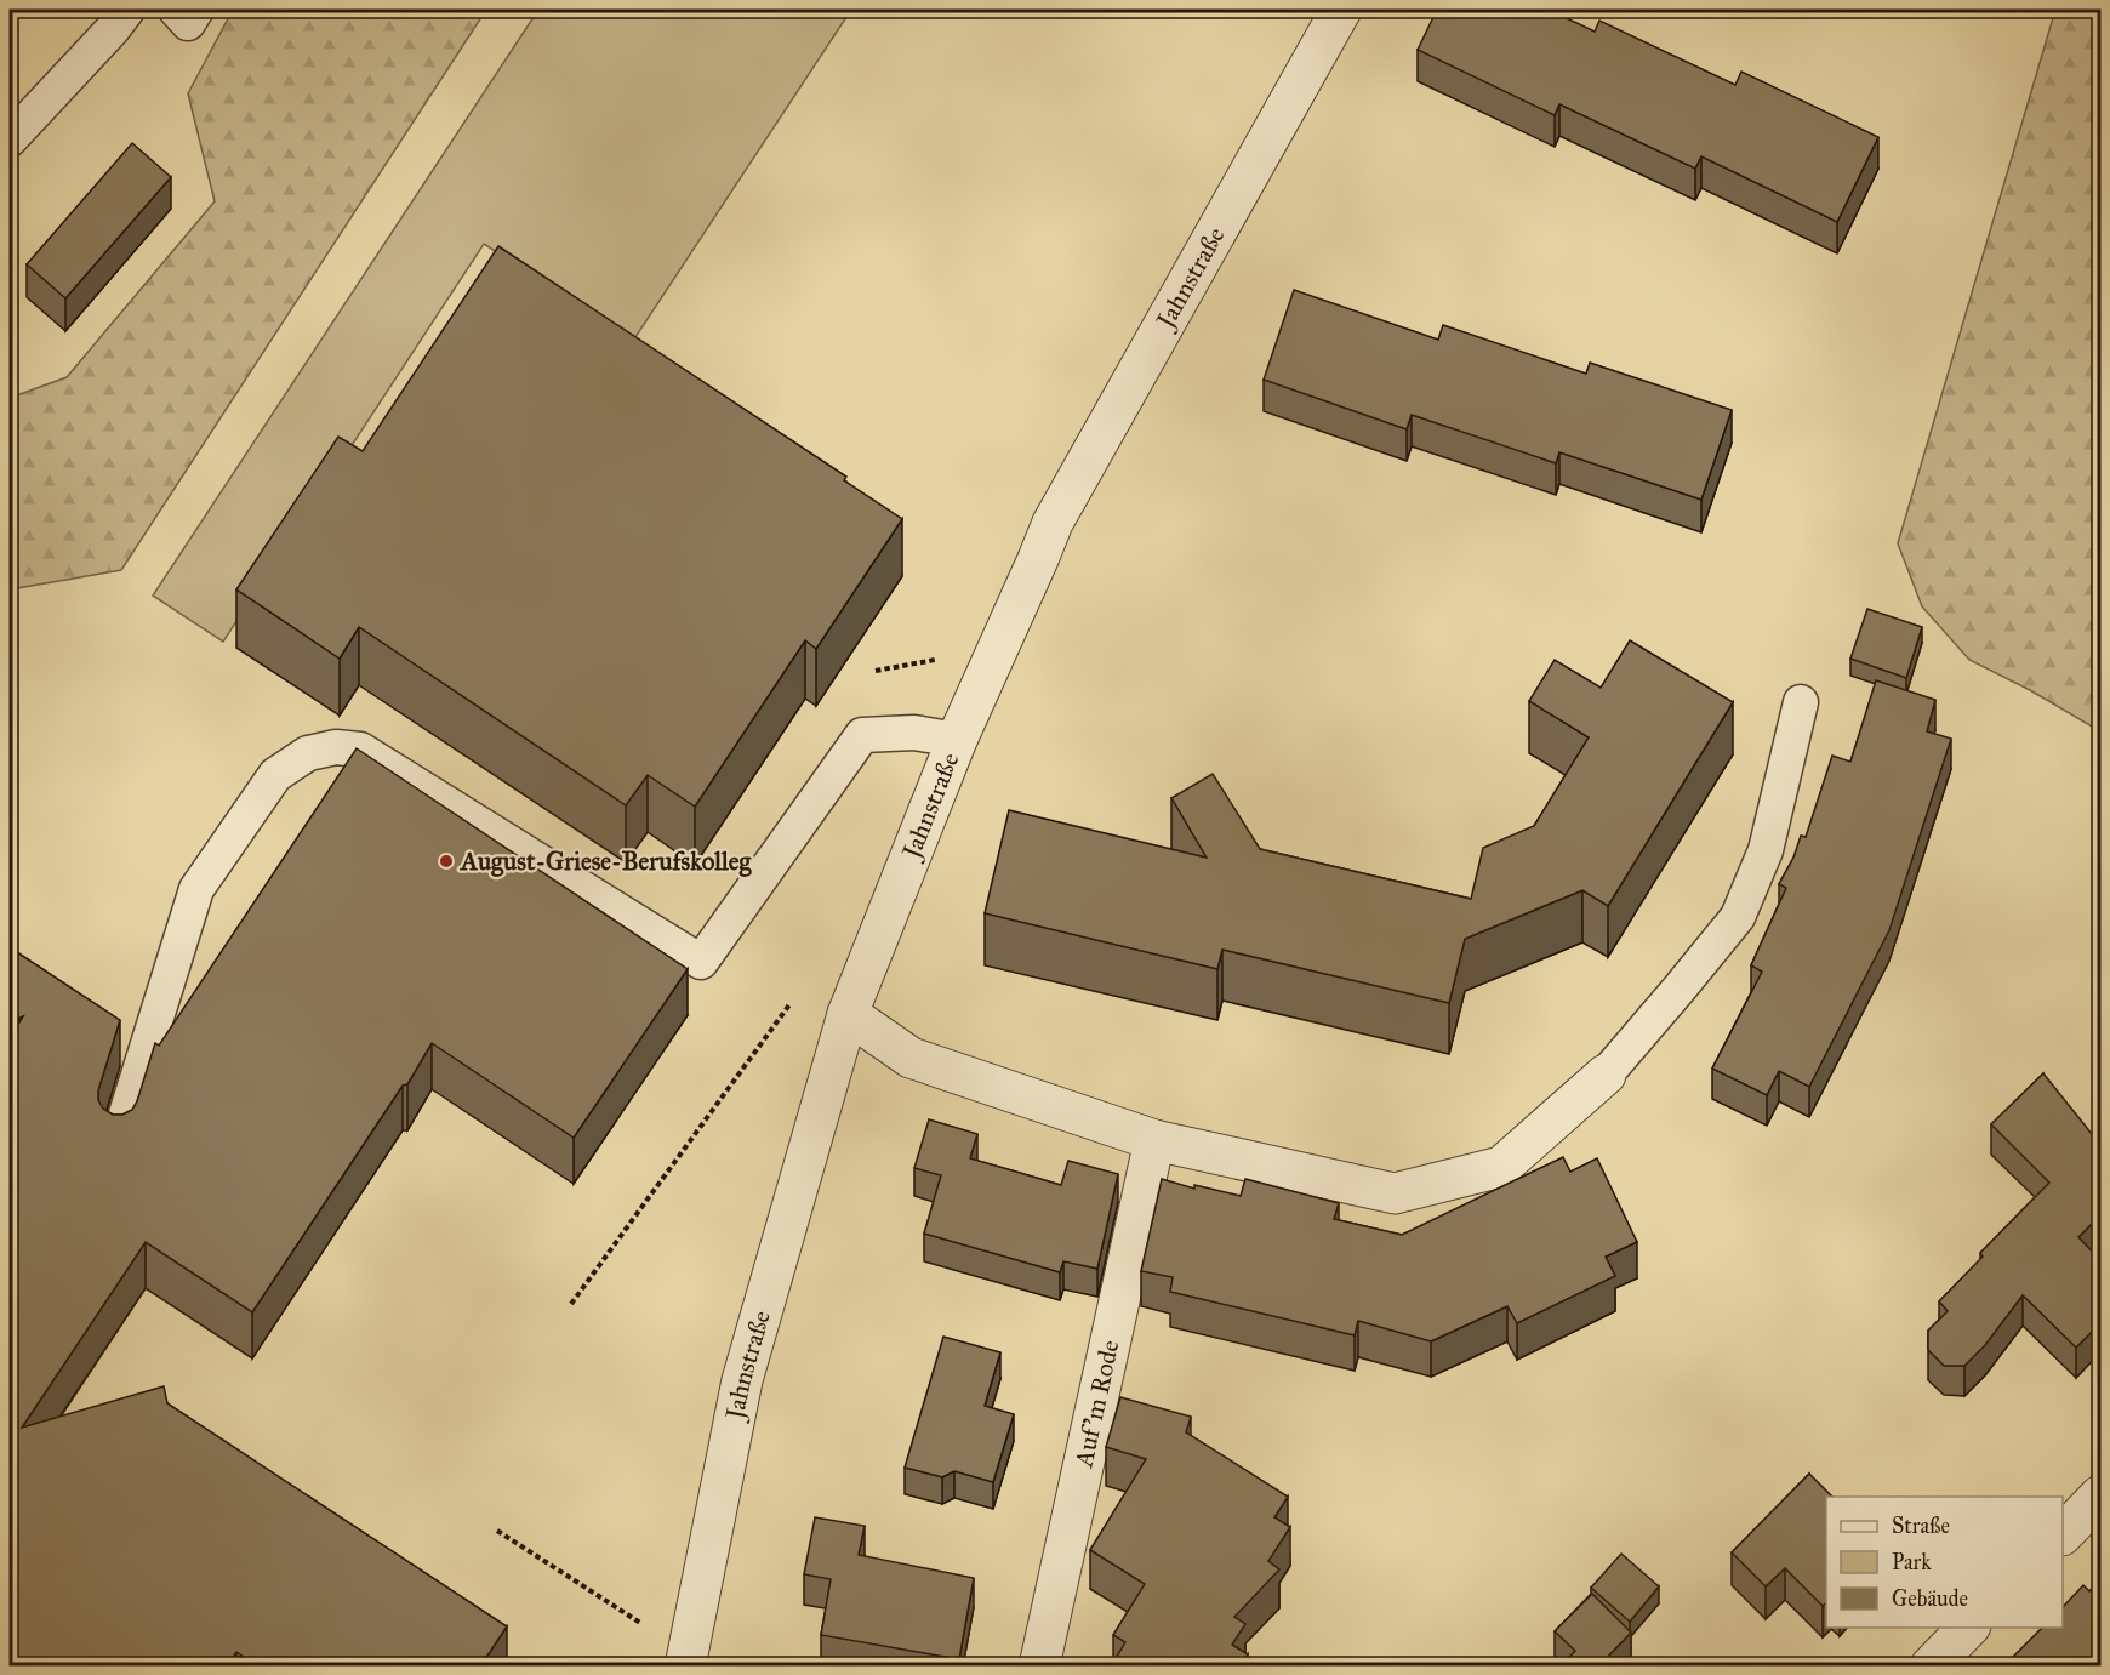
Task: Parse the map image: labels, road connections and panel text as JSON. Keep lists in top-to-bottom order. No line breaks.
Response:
{"streets":{"street":["Jahnstraße","Auf'm Rode"]},"places":["August-Griese-Berufskolleg"],"legend":["Straße","Park","Gebäude"]}
